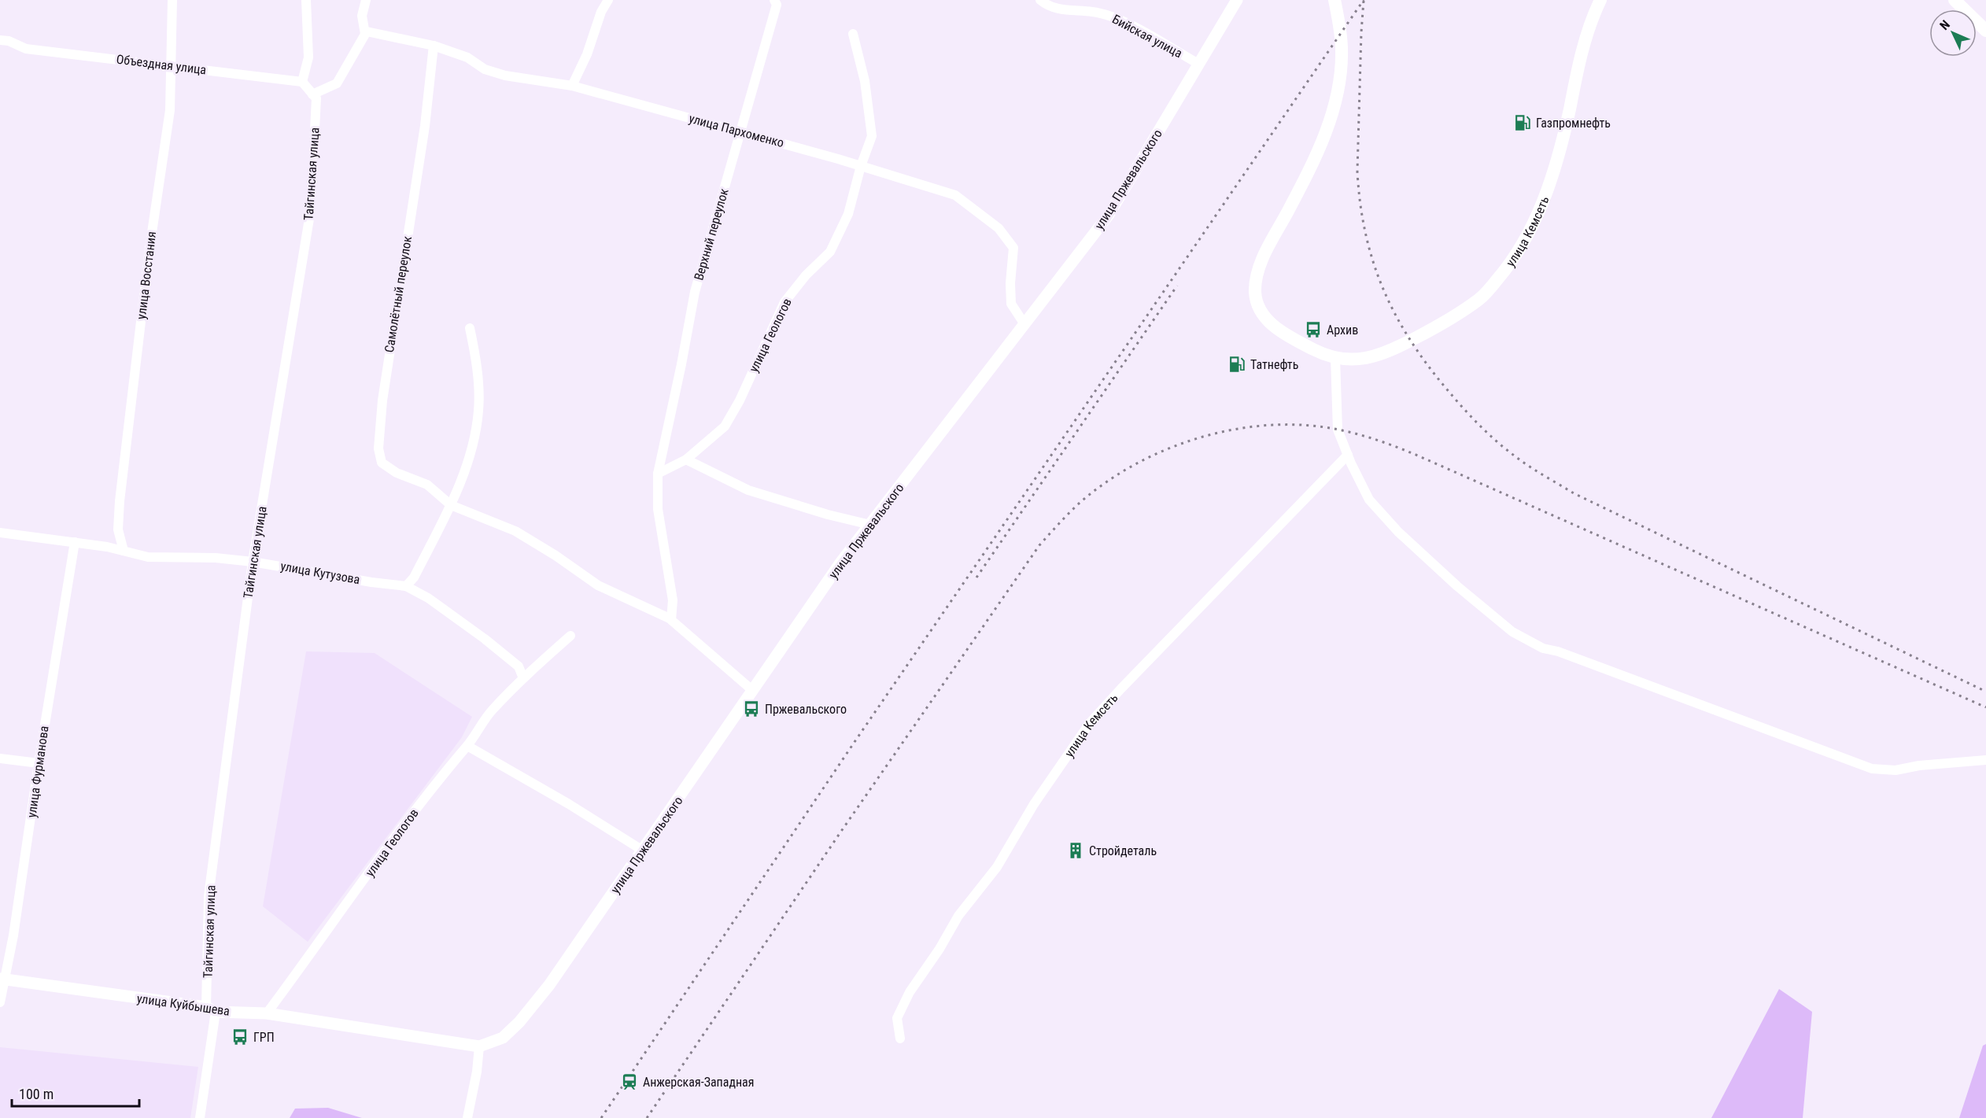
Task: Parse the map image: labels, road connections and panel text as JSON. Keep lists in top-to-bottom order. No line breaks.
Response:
{"streets":{"main road":["улица Кемсеть"],"street":["Бийская улица","Объездная улица","улица Пархоменко","Тайгинская улица","улица Пржевальского","Верхний переулок","улица Восстания","Самолётный переулок","улица Геологов","улица Кутузова","улица Фурманова","улица Куйбышева"]},"crossings":[["Бийская улица","улица Пржевальского"],["Объездная улица","улица Восстания"],["улица Пархоменко","улица Пржевальского"],["улица Пархоменко","Верхний переулок"],["улица Пархоменко","Самолётный переулок"],["улица Пархоменко","улица Геологов"],["Тайгинская улица","улица Кутузова"],["Тайгинская улица","улица Куйбышева"],["улица Пржевальского","Самолётный переулок"],["улица Пржевальского","улица Куйбышева"],["Верхний переулок","улица Геологов"],["улица Восстания","улица Кутузова"],["улица Геологов","улица Кутузова"],["улица Геологов","улица Куйбышева"],["улица Кутузова","улица Фурманова"],["улица Фурманова","улица Куйбышева"]],"places":{"fuel station":["Газпромнефть","Татнефть"],"bus stop":["Архив","Пржевальского","ГРП"],"building":["Стройдеталь"],"station":["Анжерская-Западная"]},"scale_bar":"100 m","north":"top left"}
